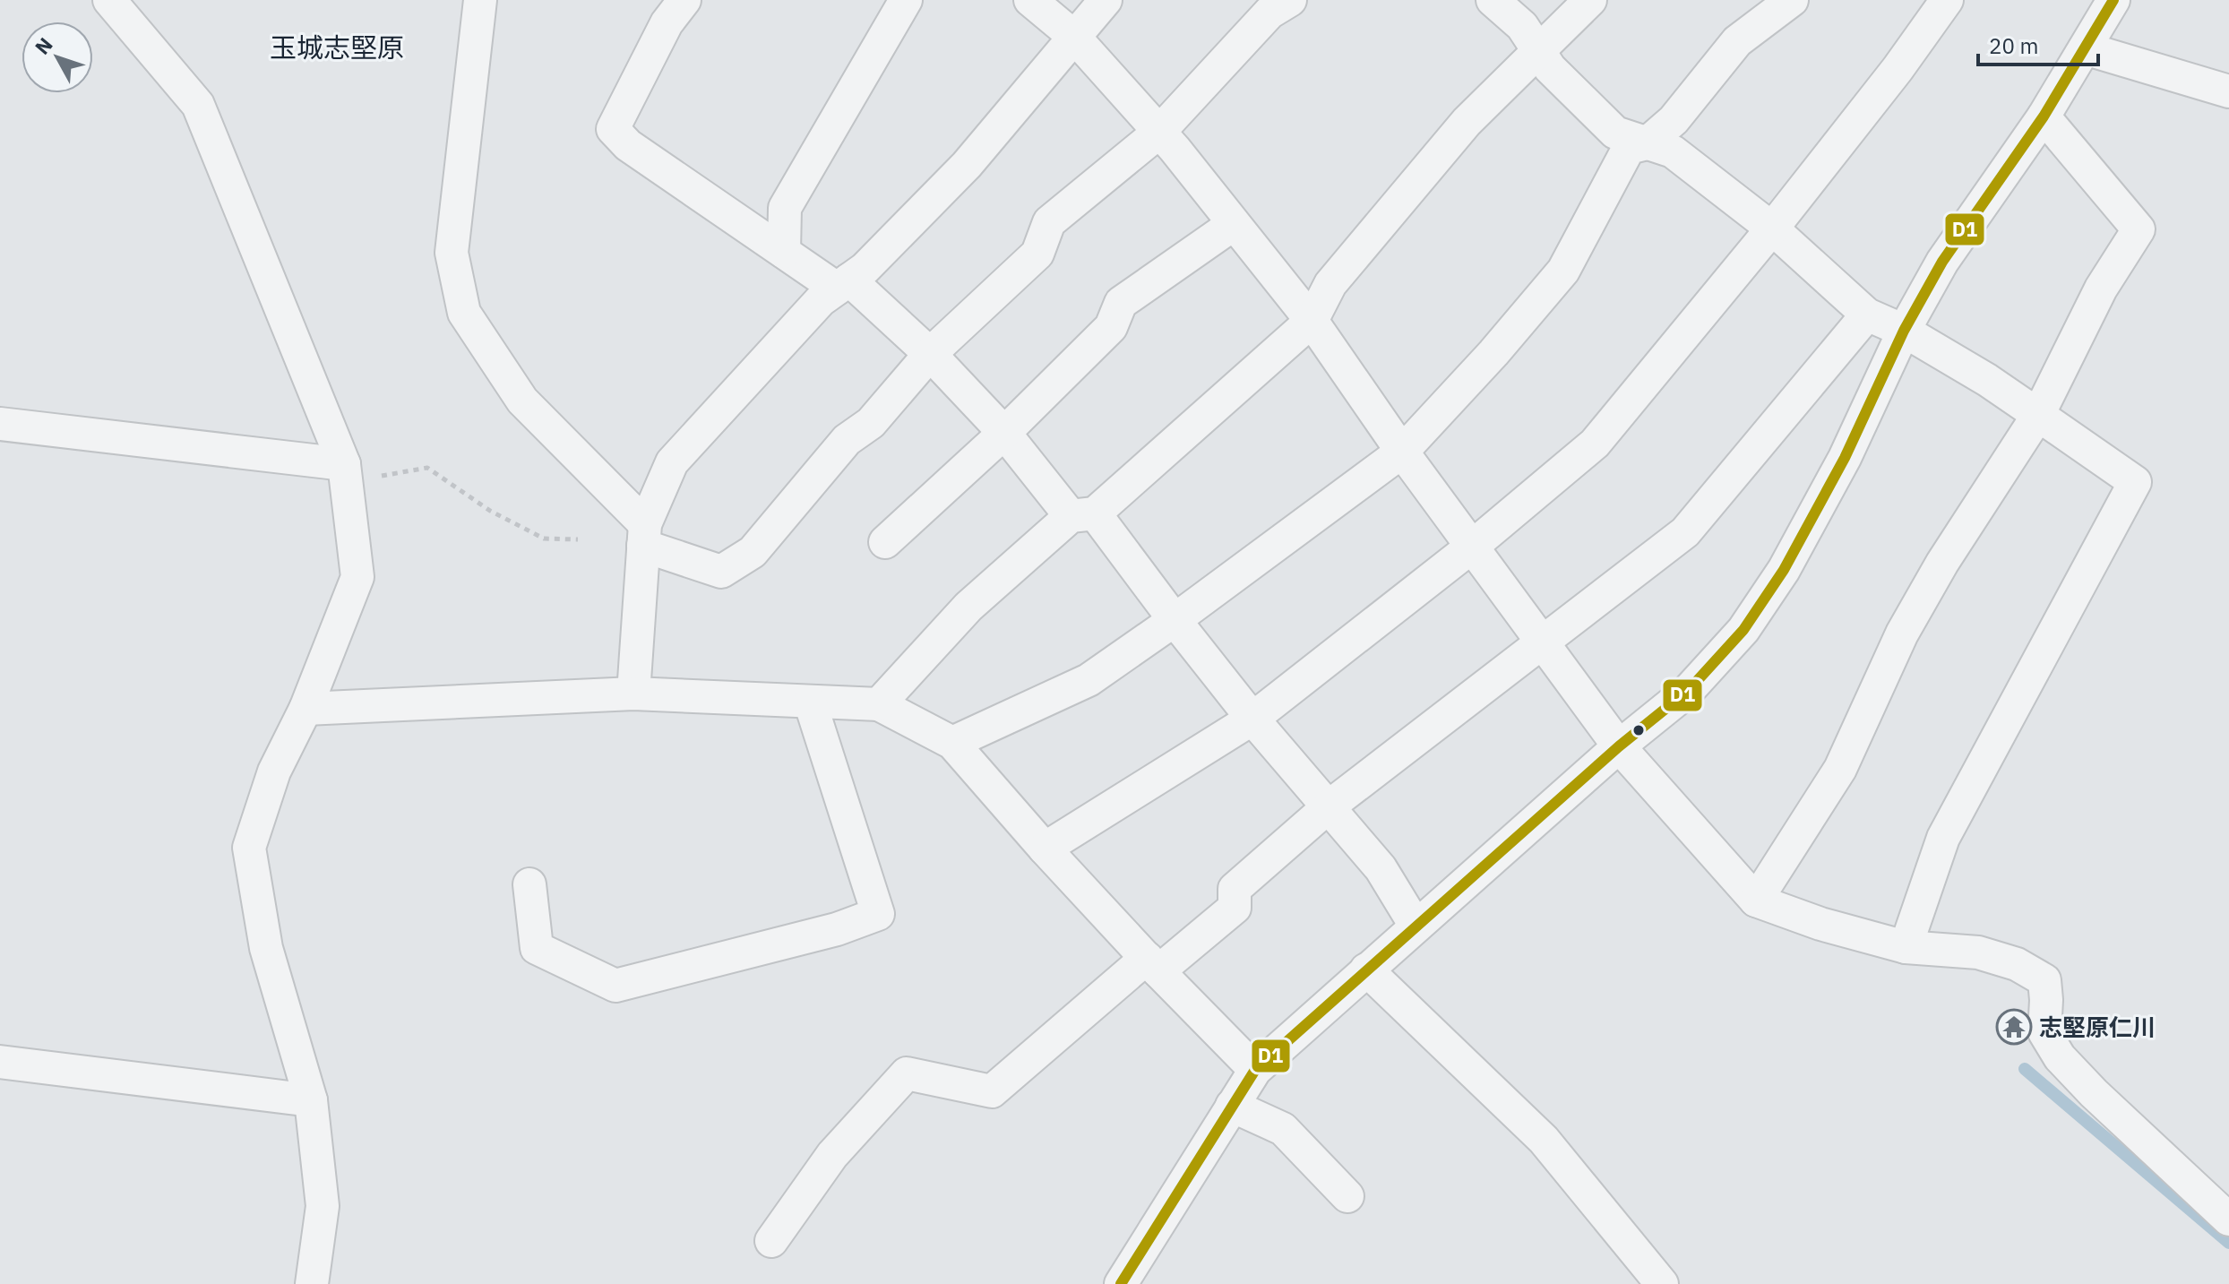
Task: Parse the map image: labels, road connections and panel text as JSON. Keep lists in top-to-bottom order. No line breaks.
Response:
{"districts":["玉城志堅原"],"places":{"temple":["志堅原仁川"]},"lines":["transit line D1"],"scale_bar":"20 m","north":"top left"}
